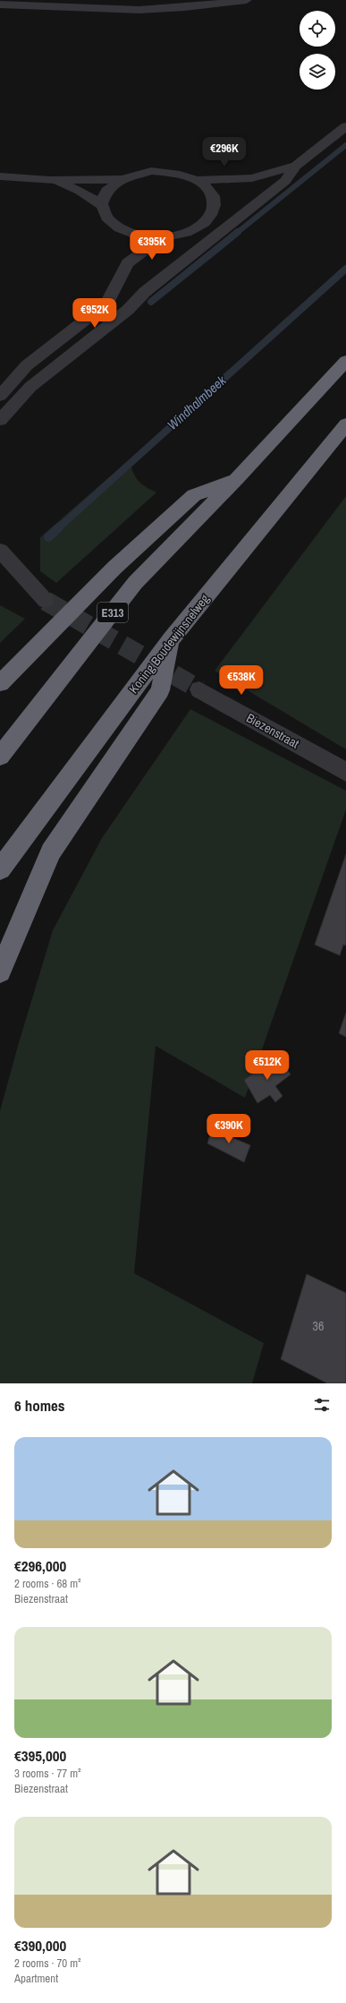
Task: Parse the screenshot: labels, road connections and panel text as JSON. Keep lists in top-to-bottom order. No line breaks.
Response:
{"streets":{"highway":["E313","Koning Boudewijnsnelweg"],"street":["Biezenstraat"]},"water":["Windhalmbeek"],"house_numbers":["36"],"page":{"price":["€296K","€395K","€952K","€538K","€512K","€390K"],"heading":"6 homes","list":[{"name":"€296,000","note":"2 rooms · 68 m² · Biezenstraat"},{"name":"€395,000","note":"3 rooms · 77 m² · Biezenstraat"},{"name":"€390,000","note":"2 rooms · 70 m² · Apartment"}]}}
